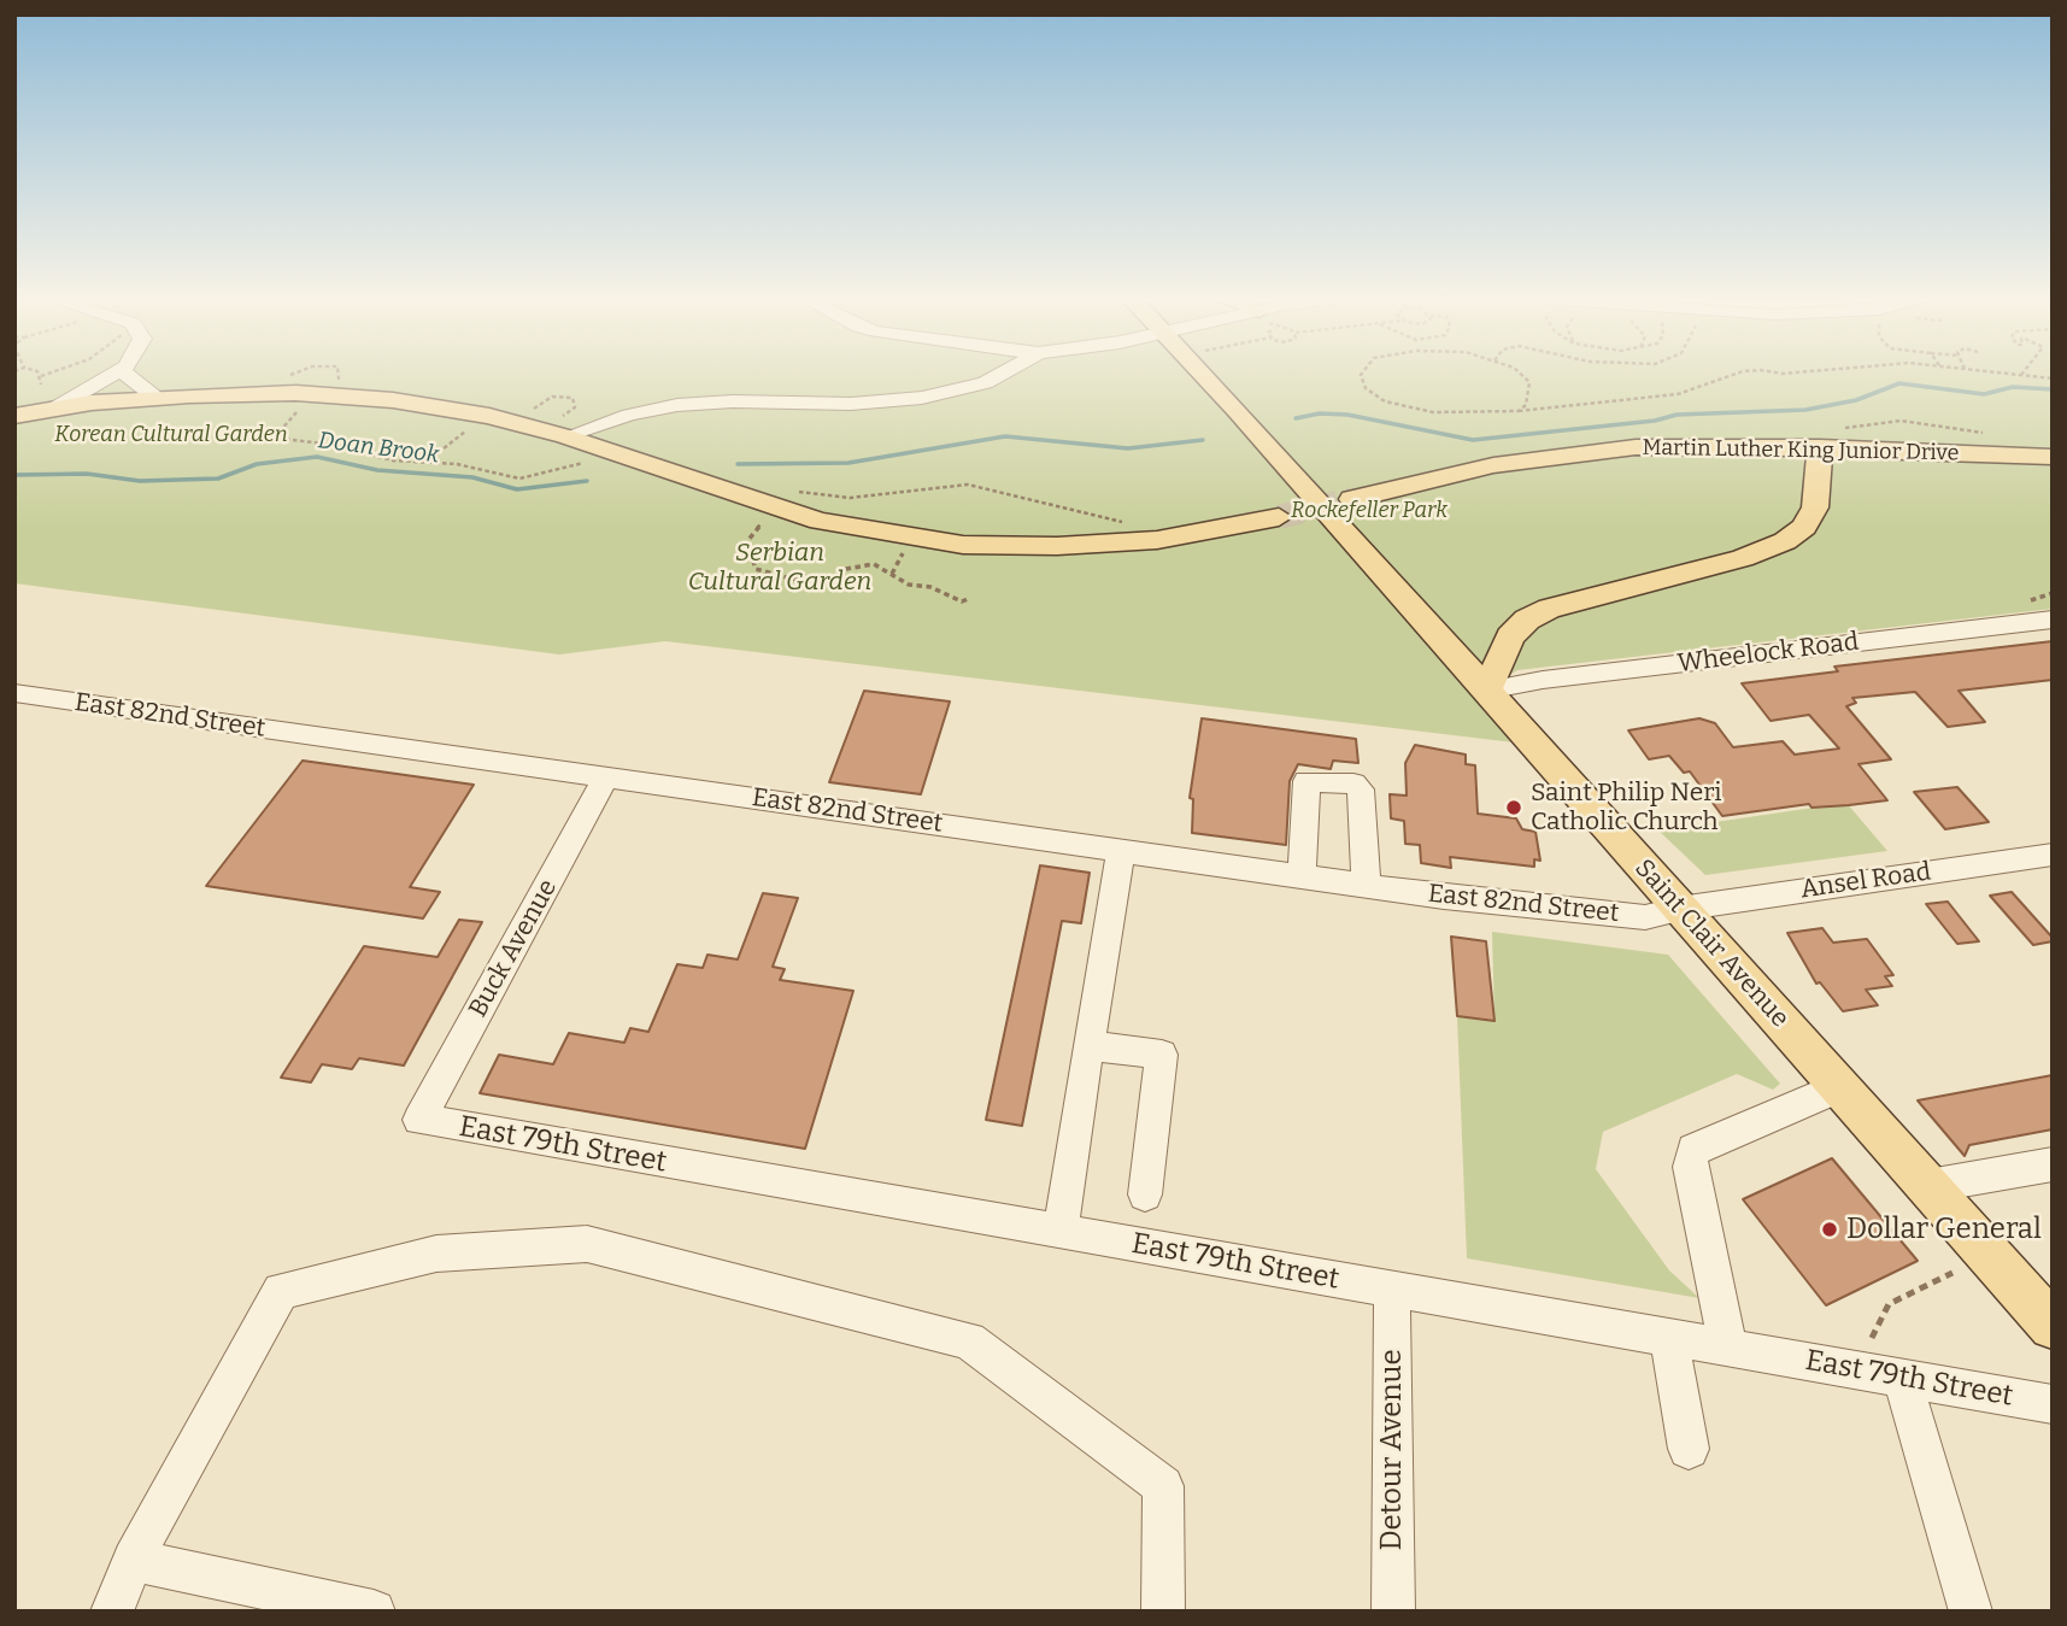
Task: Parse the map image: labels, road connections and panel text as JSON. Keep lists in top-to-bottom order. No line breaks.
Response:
{"streets":{"main road":["Martin Luther King Junior Drive","Saint Clair Avenue"],"street":["Wheelock Road","East 82nd Street","Ansel Road","Buck Avenue","East 79th Street","Detour Avenue"]},"crossings":[["Wheelock Road","Saint Clair Avenue"],["East 82nd Street","Ansel Road"],["East 82nd Street","Saint Clair Avenue"],["East 82nd Street","Buck Avenue"],["Ansel Road","Saint Clair Avenue"],["Buck Avenue","East 79th Street"],["East 79th Street","Detour Avenue"]],"water":["Doan Brook"],"parks":["Korean Cultural Garden","Rockefeller Park","Serbian Cultural Garden"],"places":["Saint Philip Neri Catholic Church","Dollar General"]}
